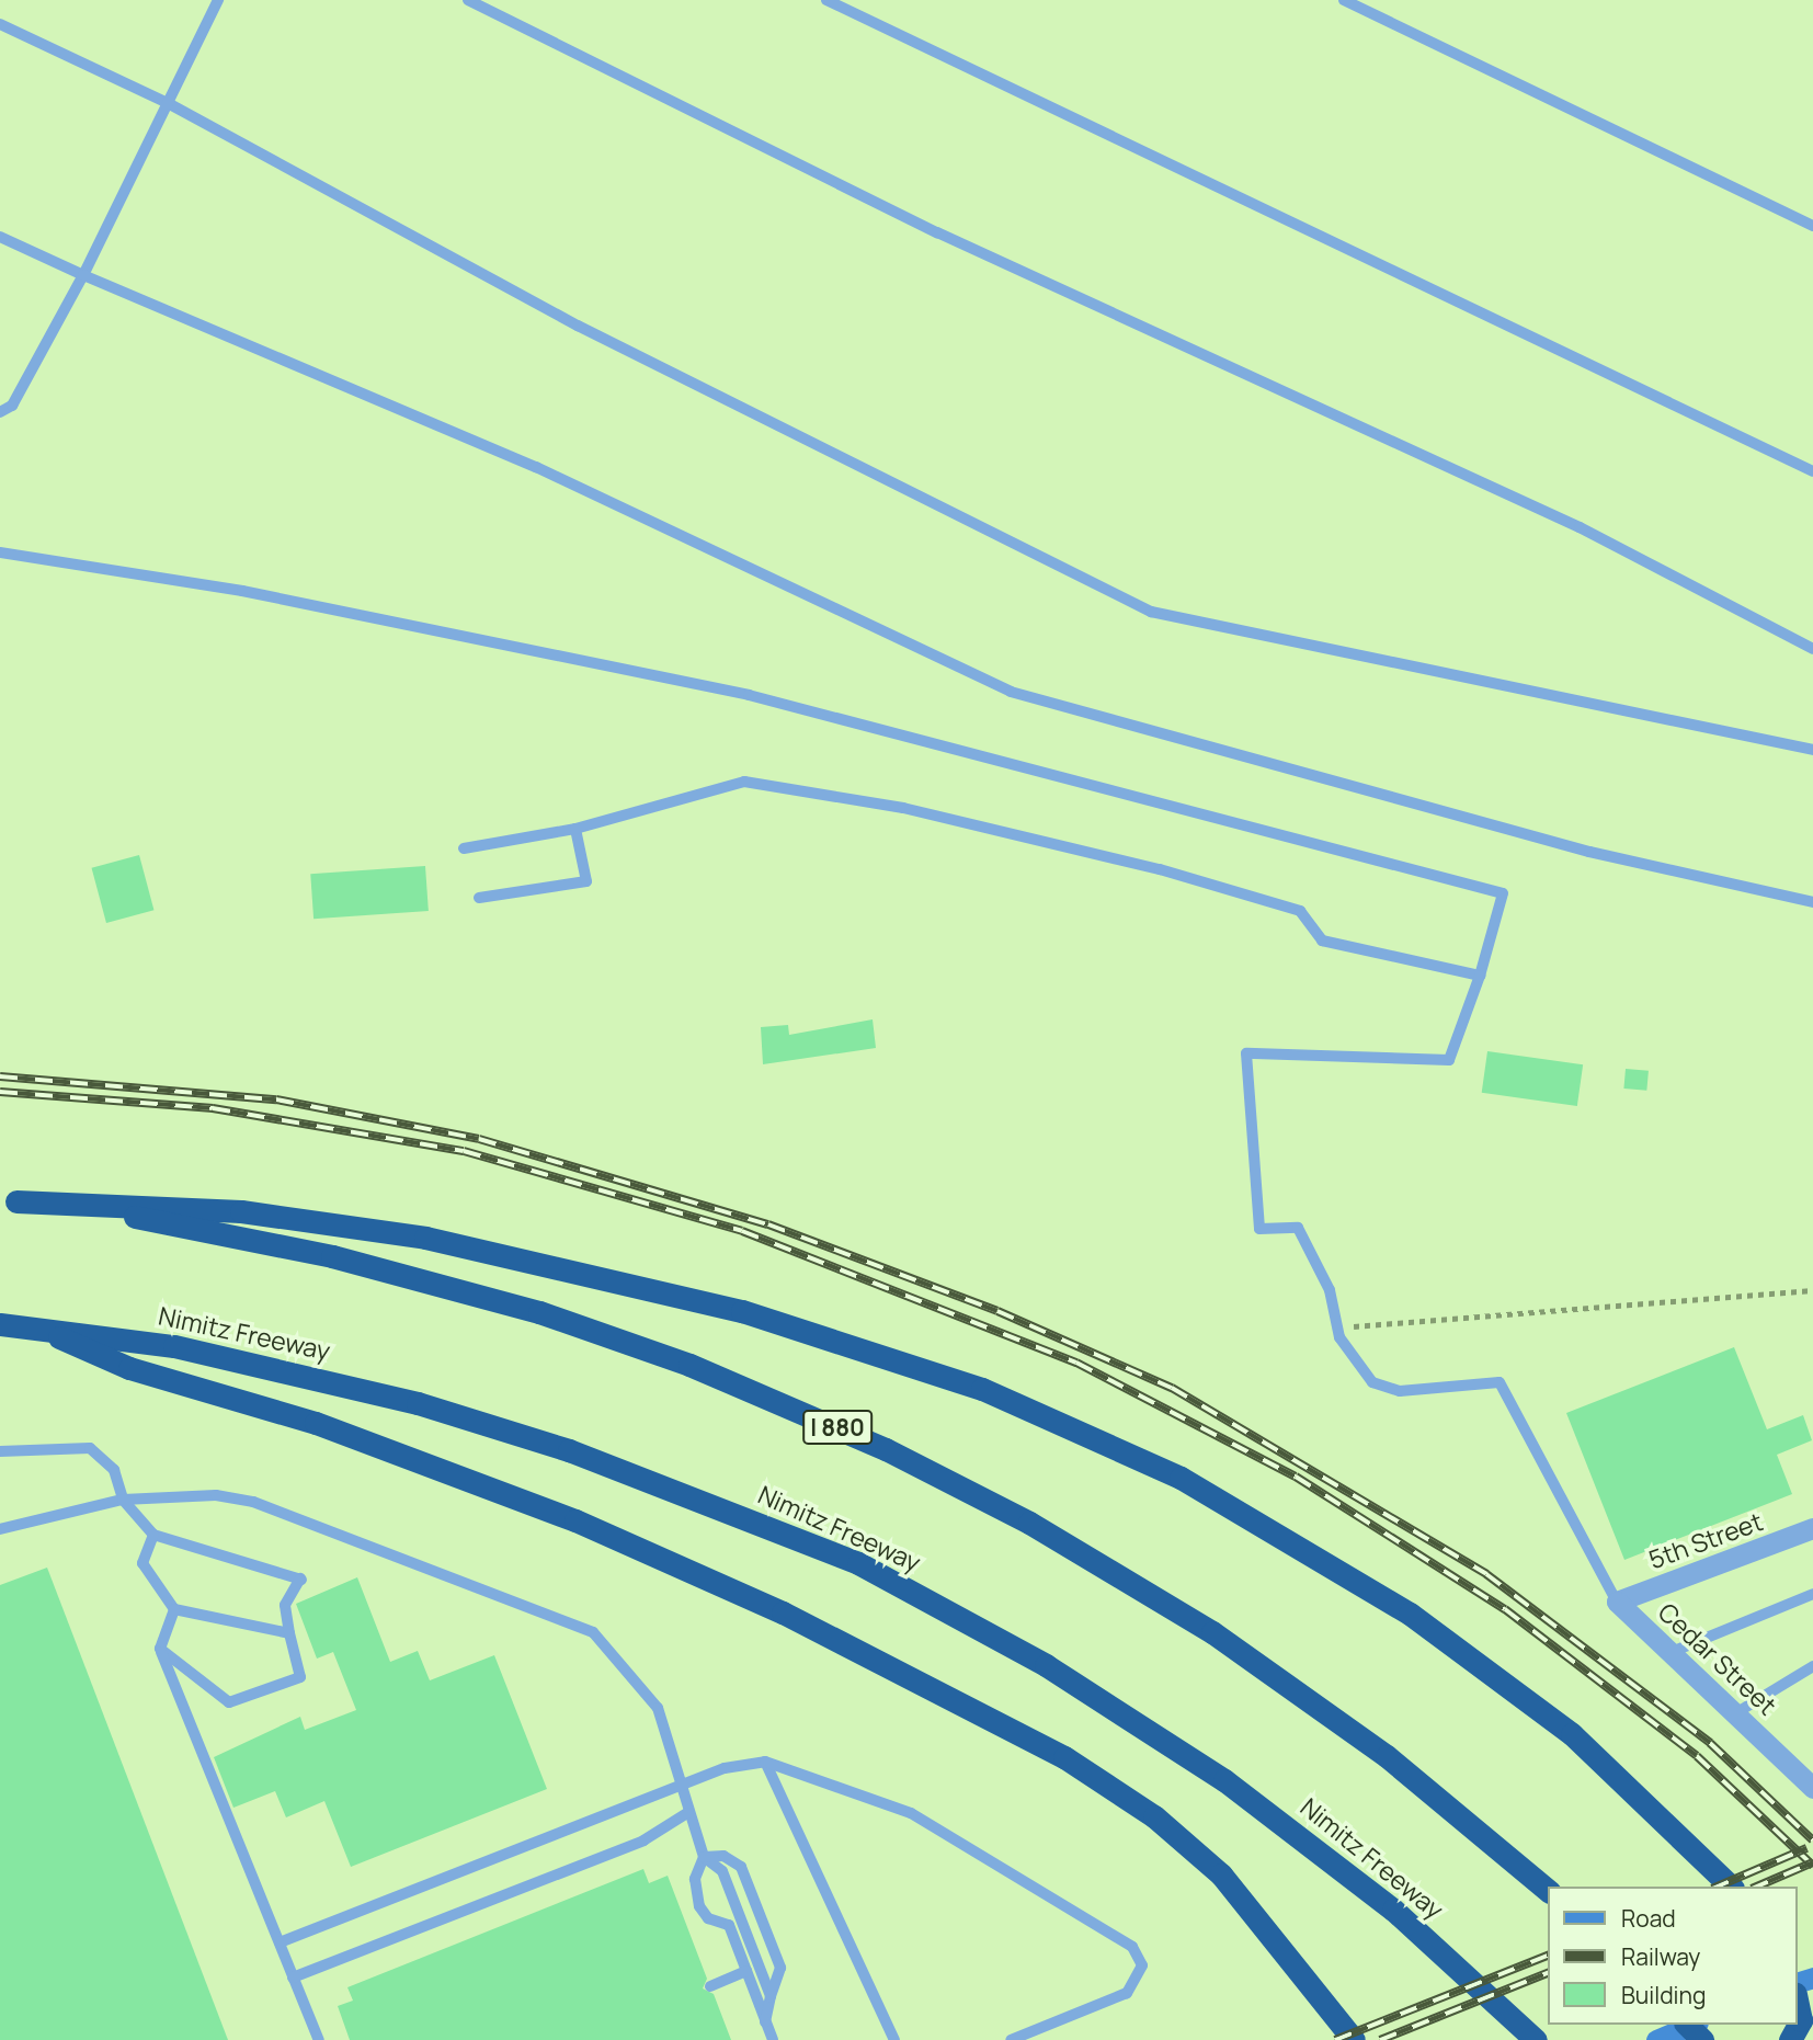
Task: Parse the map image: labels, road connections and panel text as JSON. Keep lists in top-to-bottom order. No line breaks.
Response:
{"streets":{"highway":["Nimitz Freeway","I 880"],"street":["5th Street","Cedar Street"]},"crossings":[["5th Street","Cedar Street"]],"legend":["Road","Railway","Building"]}
